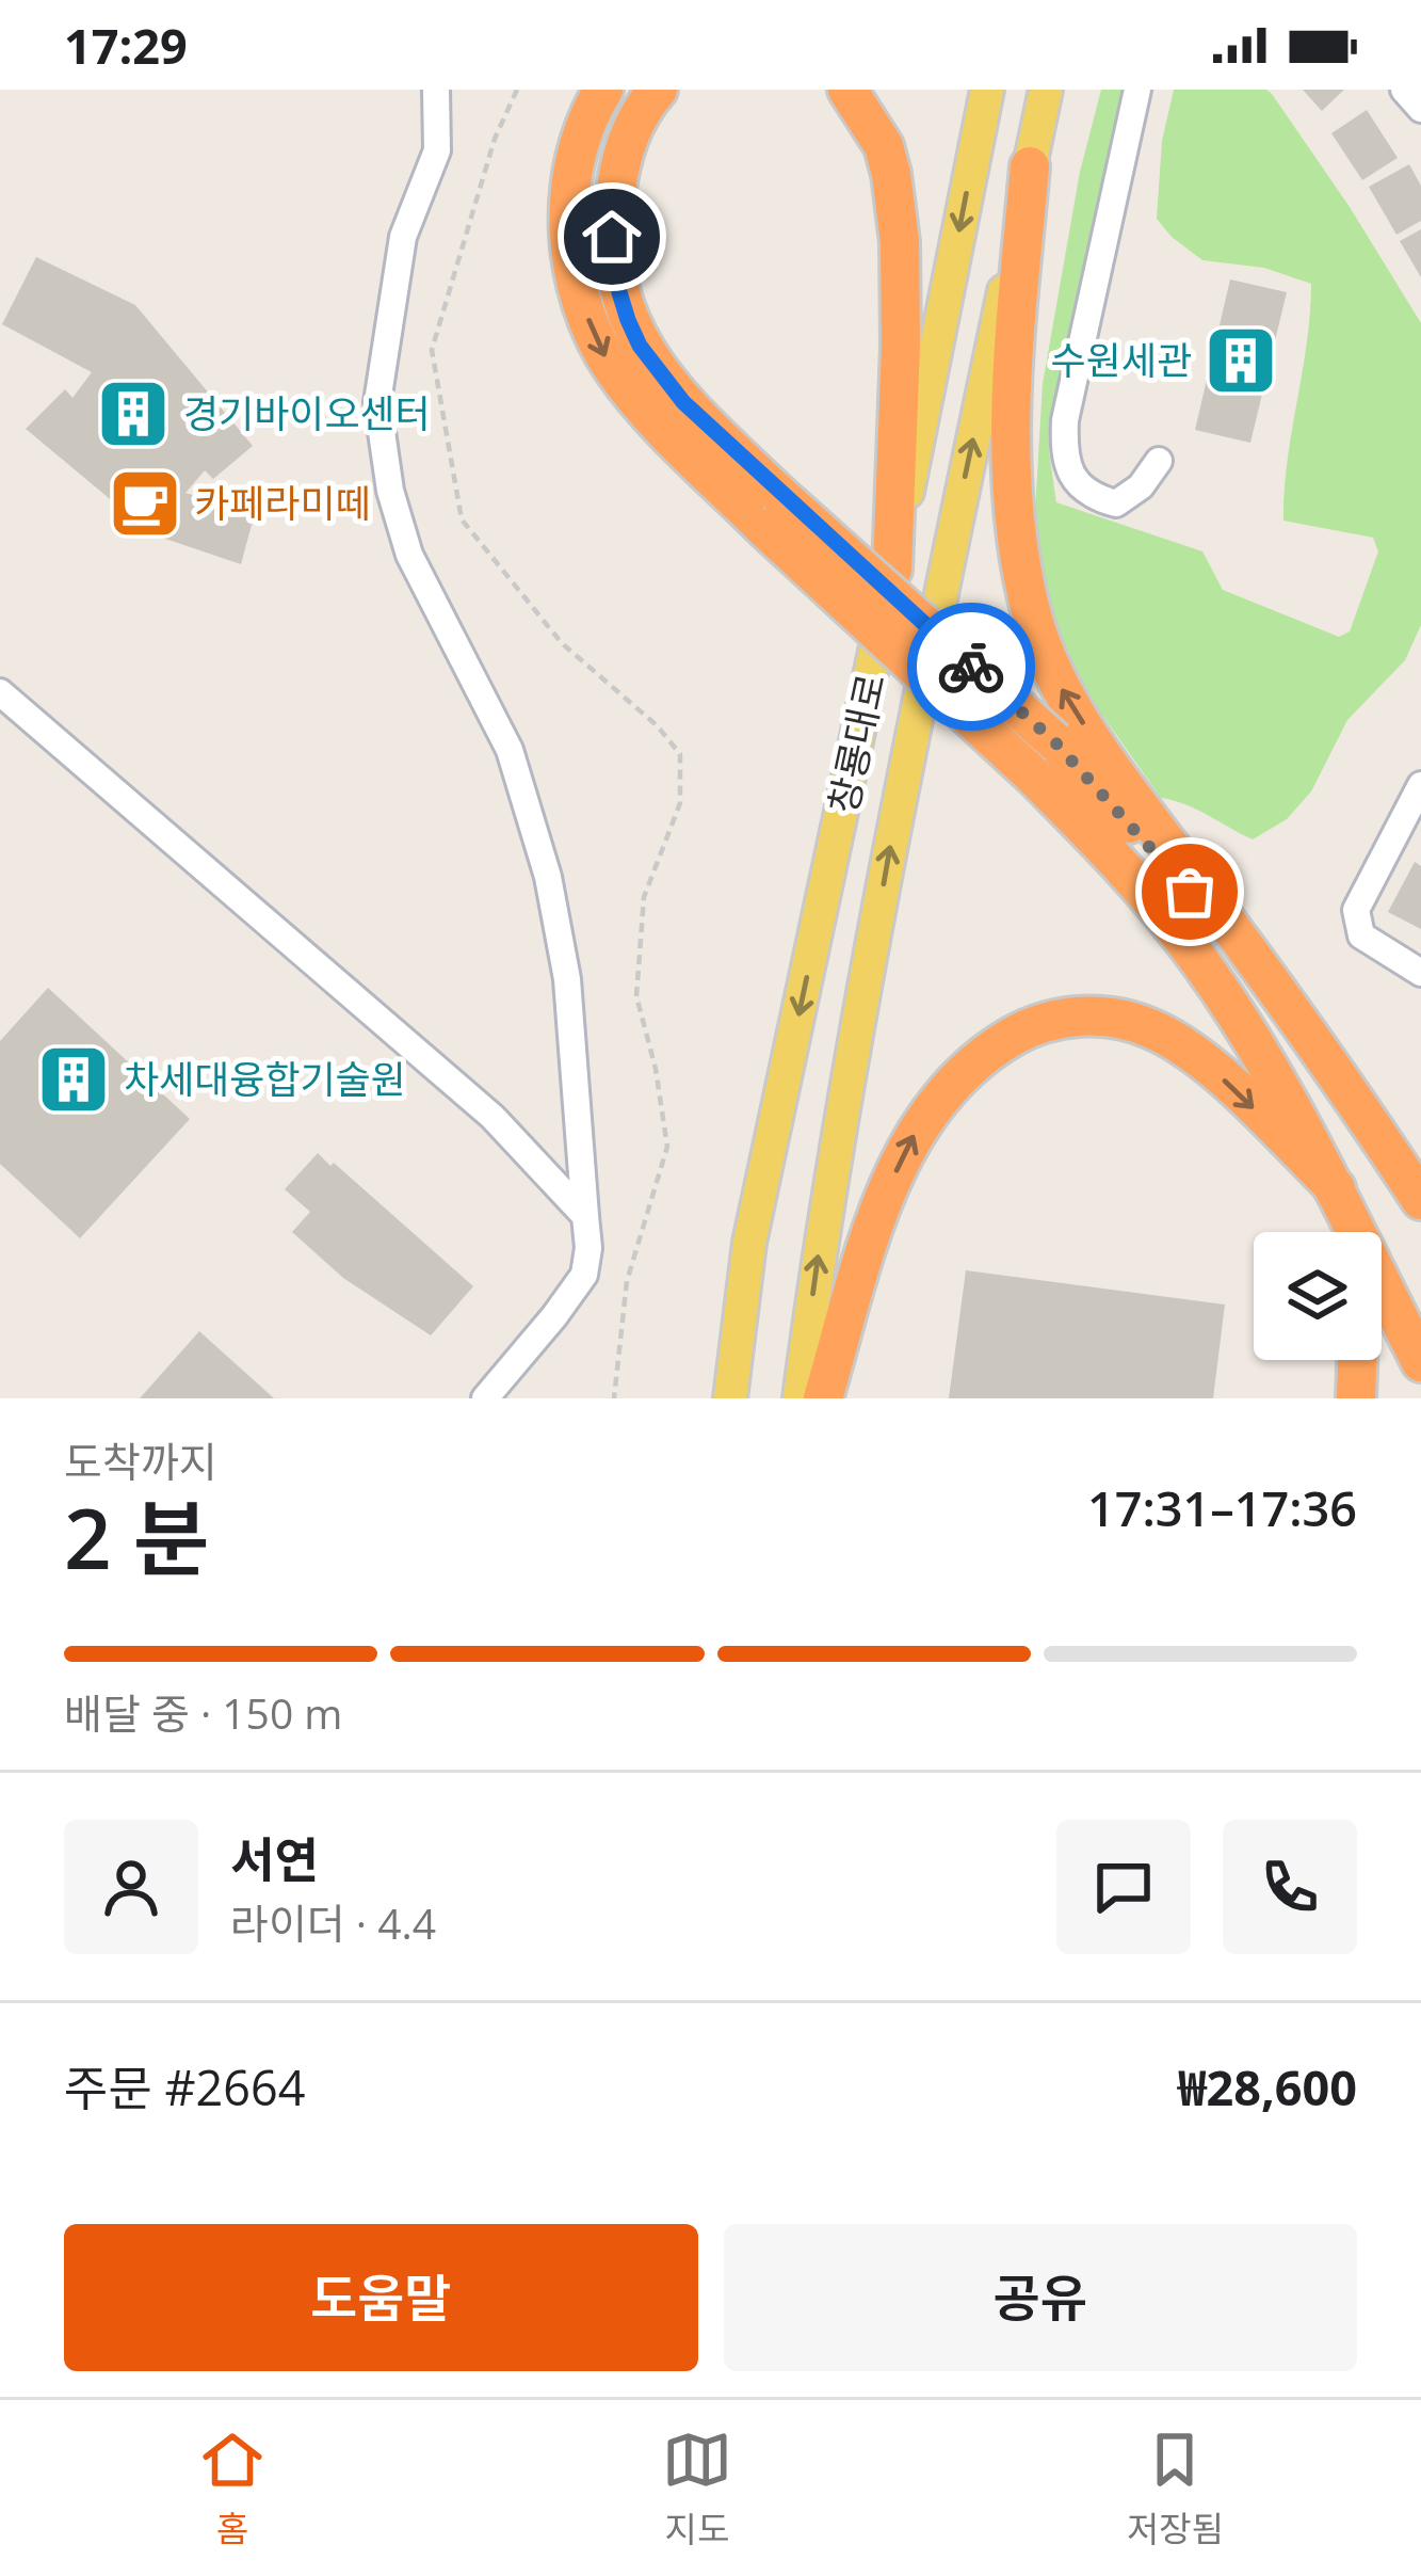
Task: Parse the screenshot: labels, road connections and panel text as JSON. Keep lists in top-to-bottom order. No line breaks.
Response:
{"streets":{"main road":["창룡대로"]},"places":{"building":["수원세관","경기바이오센터","차세대융합기술원"],"cafe":["카페라미떼"]},"page":{"status":"17:29","heading":["2 분","도착까지","17:31–17:36"],"panel":["서연","라이더 · 4.4","주문 #2664","₩28,600"],"bar":"배달 중 · 150 m","buttons":["도움말","공유"],"tabs":["홈","지도","저장됨"]}}
